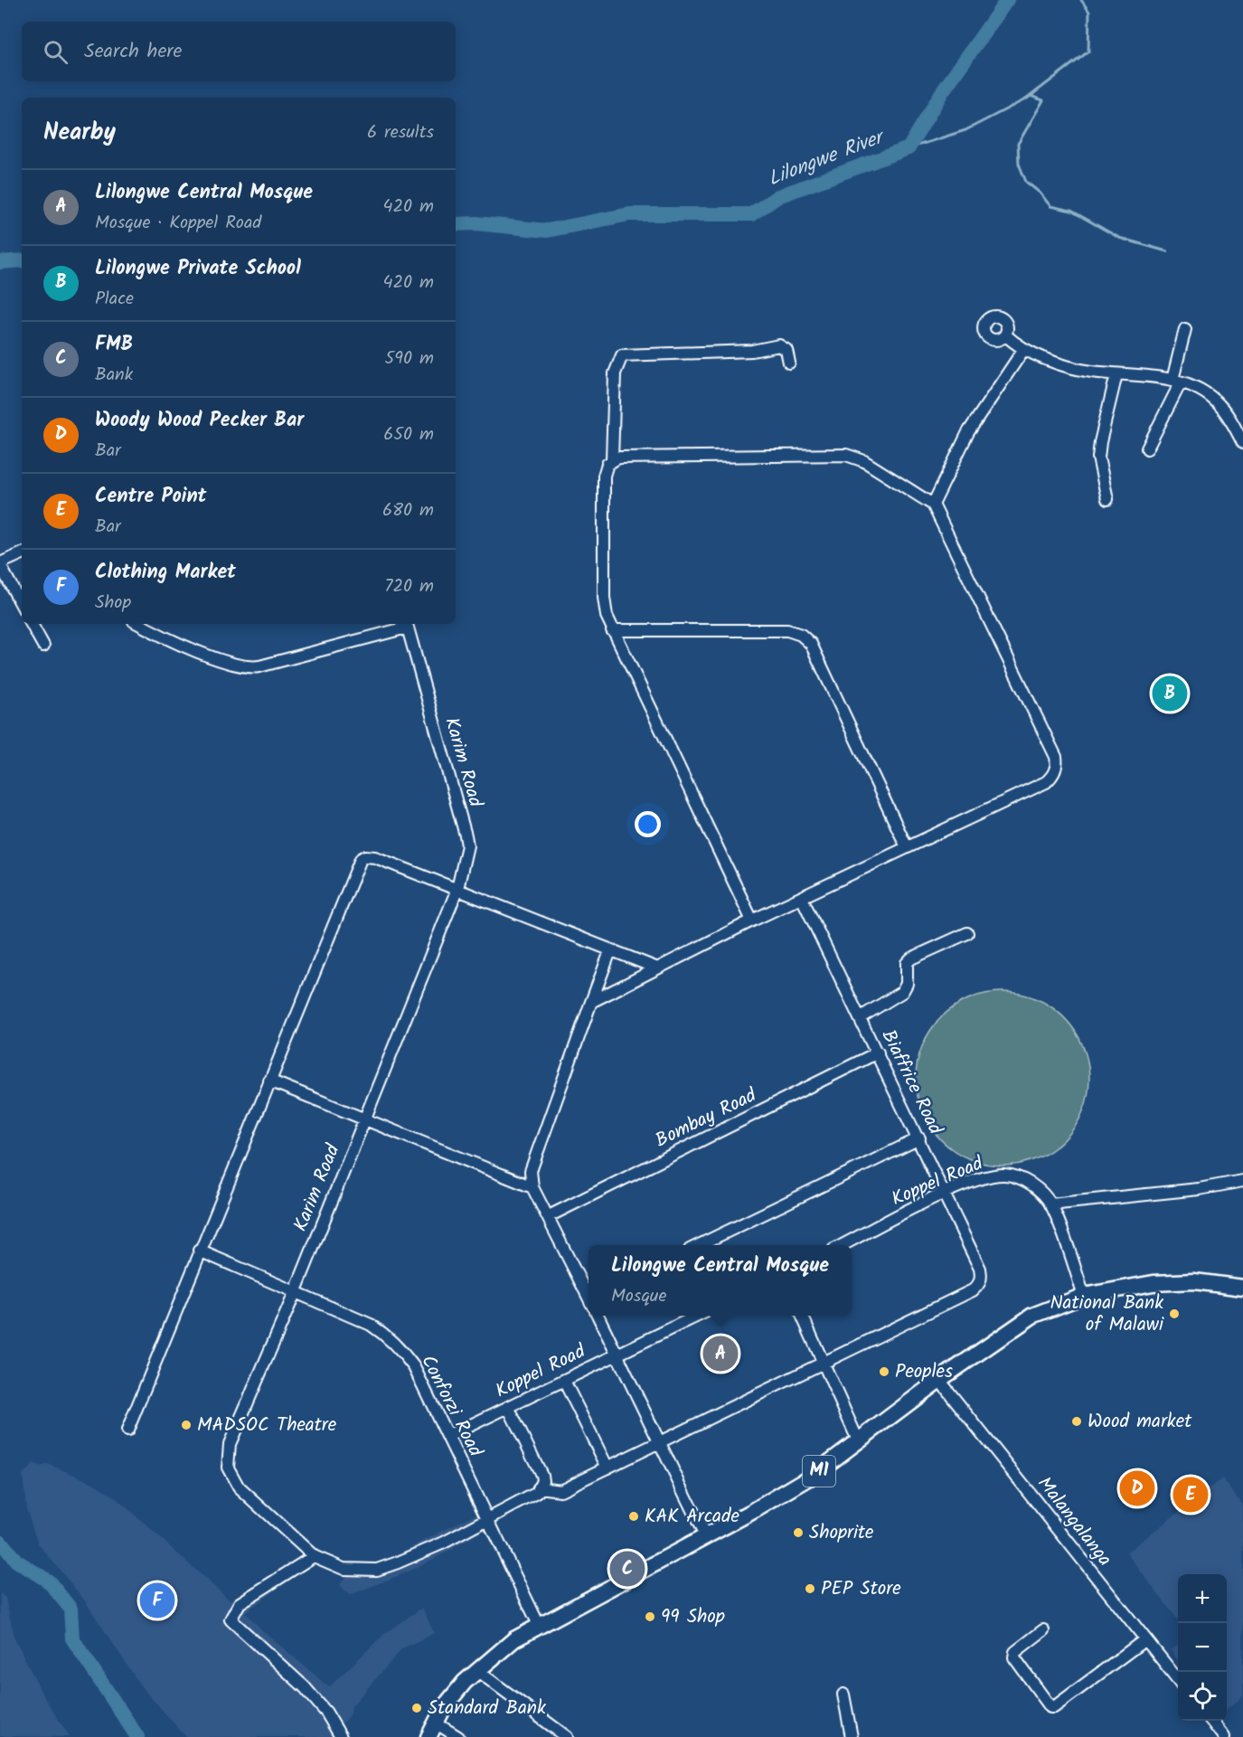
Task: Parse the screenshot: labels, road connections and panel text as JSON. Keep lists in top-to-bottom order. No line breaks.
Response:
{"streets":{"highway":["M1"],"street":["Karim Road","Biaffrice Road","Bombay Road","Koppel Road","Conforzi Road","Malangalanga"]},"crossings":[["Karim Road","Conforzi Road"],["Biaffrice Road","Bombay Road"],["Biaffrice Road","Koppel Road"],["Koppel Road","Conforzi Road"],["Koppel Road","M1"],["Conforzi Road","M1"],["M1","Malangalanga"]],"water":["Lilongwe River"],"places":["National Bank of Malawi","Peoples","Wood market","MADSOC Theatre","KAK Arcade","Shoprite","PEP Store","99 Shop","Standard Bank"],"page":{"search":"Search here","heading":["Nearby","6 results"],"list":[{"mark":"A","name":"Lilongwe Central Mosque","note":"Mosque · Koppel Road","value":"420 m"},{"mark":"B","name":"Lilongwe Private School","note":"Place","value":"420 m"},{"mark":"C","name":"FMB","note":"Bank","value":"590 m"},{"mark":"D","name":"Woody Wood Pecker Bar","note":"Bar","value":"650 m"},{"mark":"E","name":"Centre Point","note":"Bar","value":"680 m"},{"mark":"F","name":"Clothing Market","note":"Shop","value":"720 m"}],"pins":["B","A","D","E","C","F"],"popup":["Lilongwe Central Mosque","Mosque"],"map_buttons":["+","−"]}}
